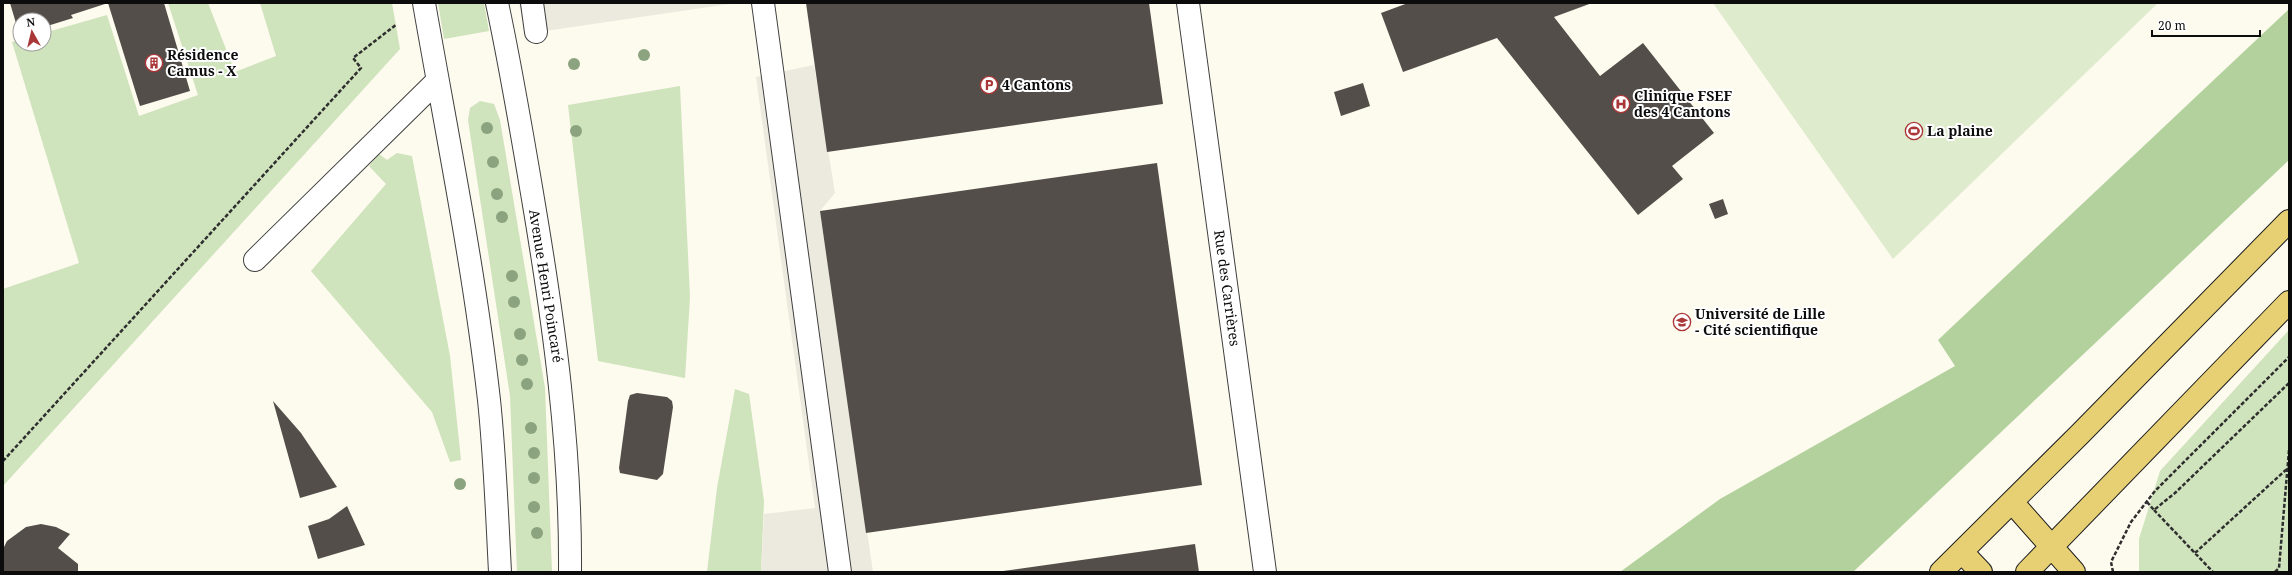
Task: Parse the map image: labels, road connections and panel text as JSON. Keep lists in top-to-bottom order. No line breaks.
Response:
{"streets":{"street":["Avenue Henri Poincaré","Rue des Carrières"]},"places":{"building":["Résidence Camus - X"],"parking":["4 Cantons"],"hospital":["Clinique FSEF des 4 Cantons"],"sports":["La plaine"],"school or university":["Université de Lille ‐ Cité scientifique"]},"scale_bar":"20 m","north":"top"}
